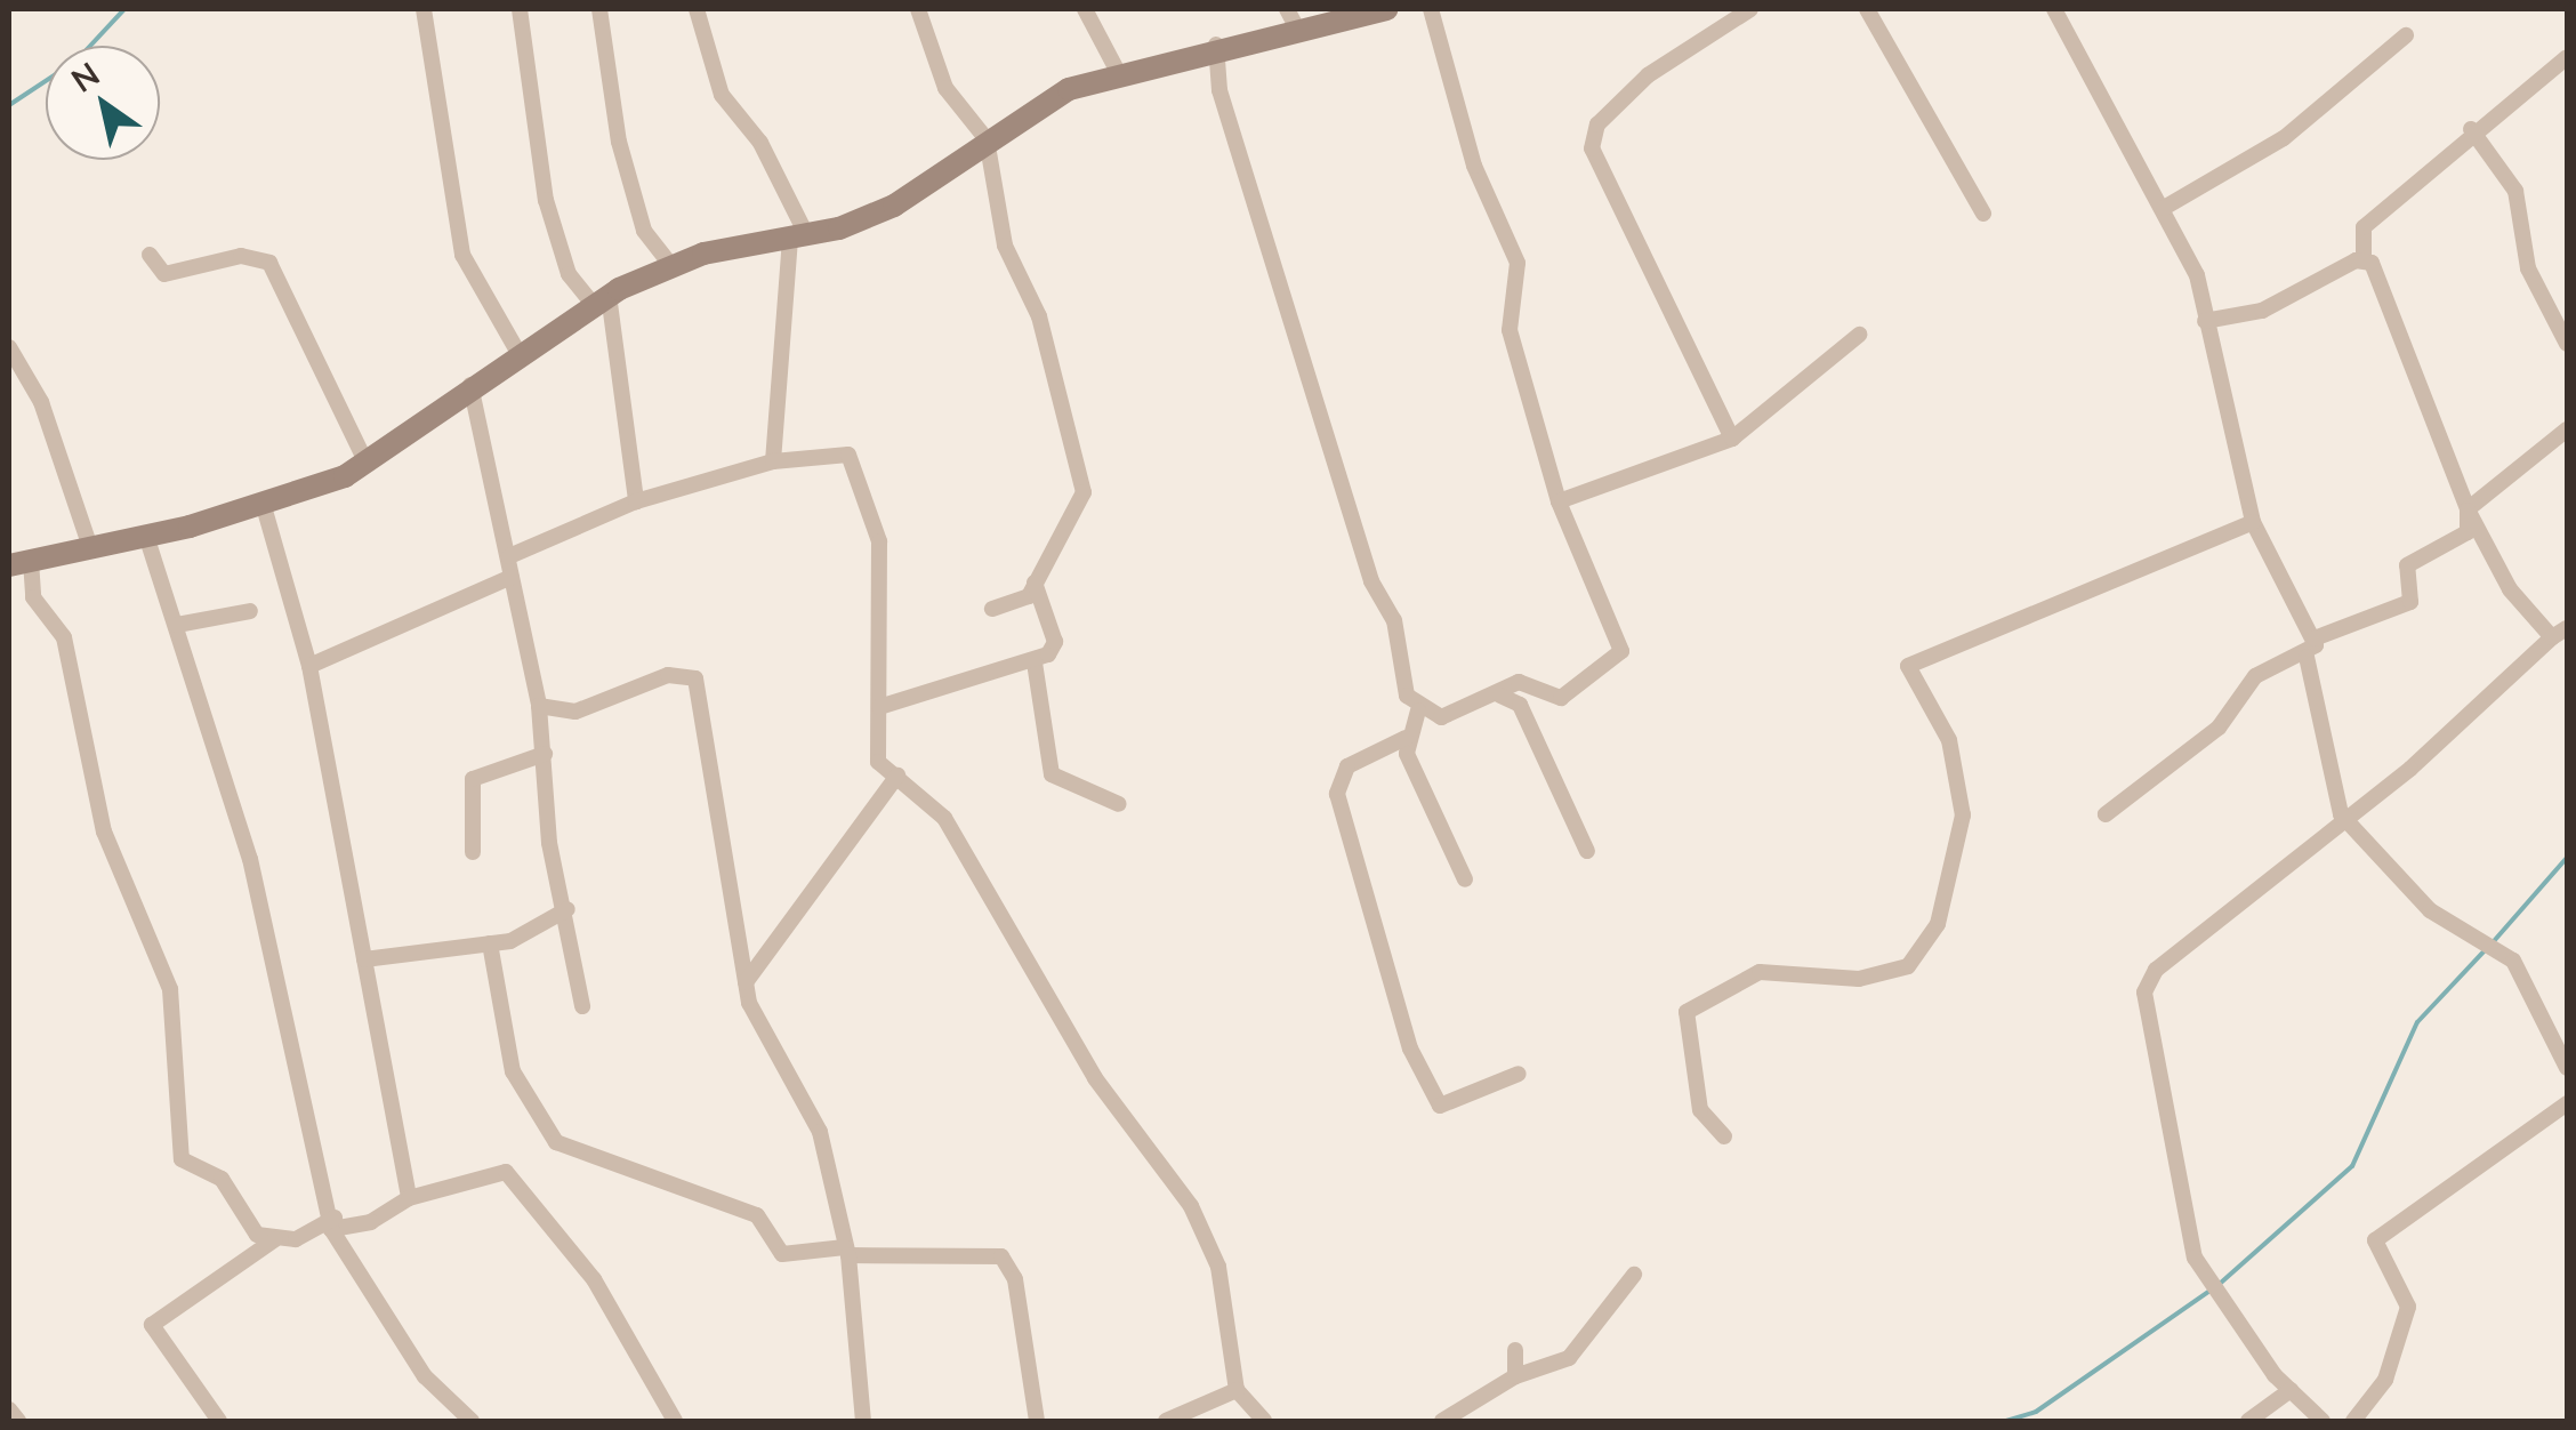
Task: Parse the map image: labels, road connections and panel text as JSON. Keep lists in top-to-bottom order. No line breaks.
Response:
{"north":"top left"}
